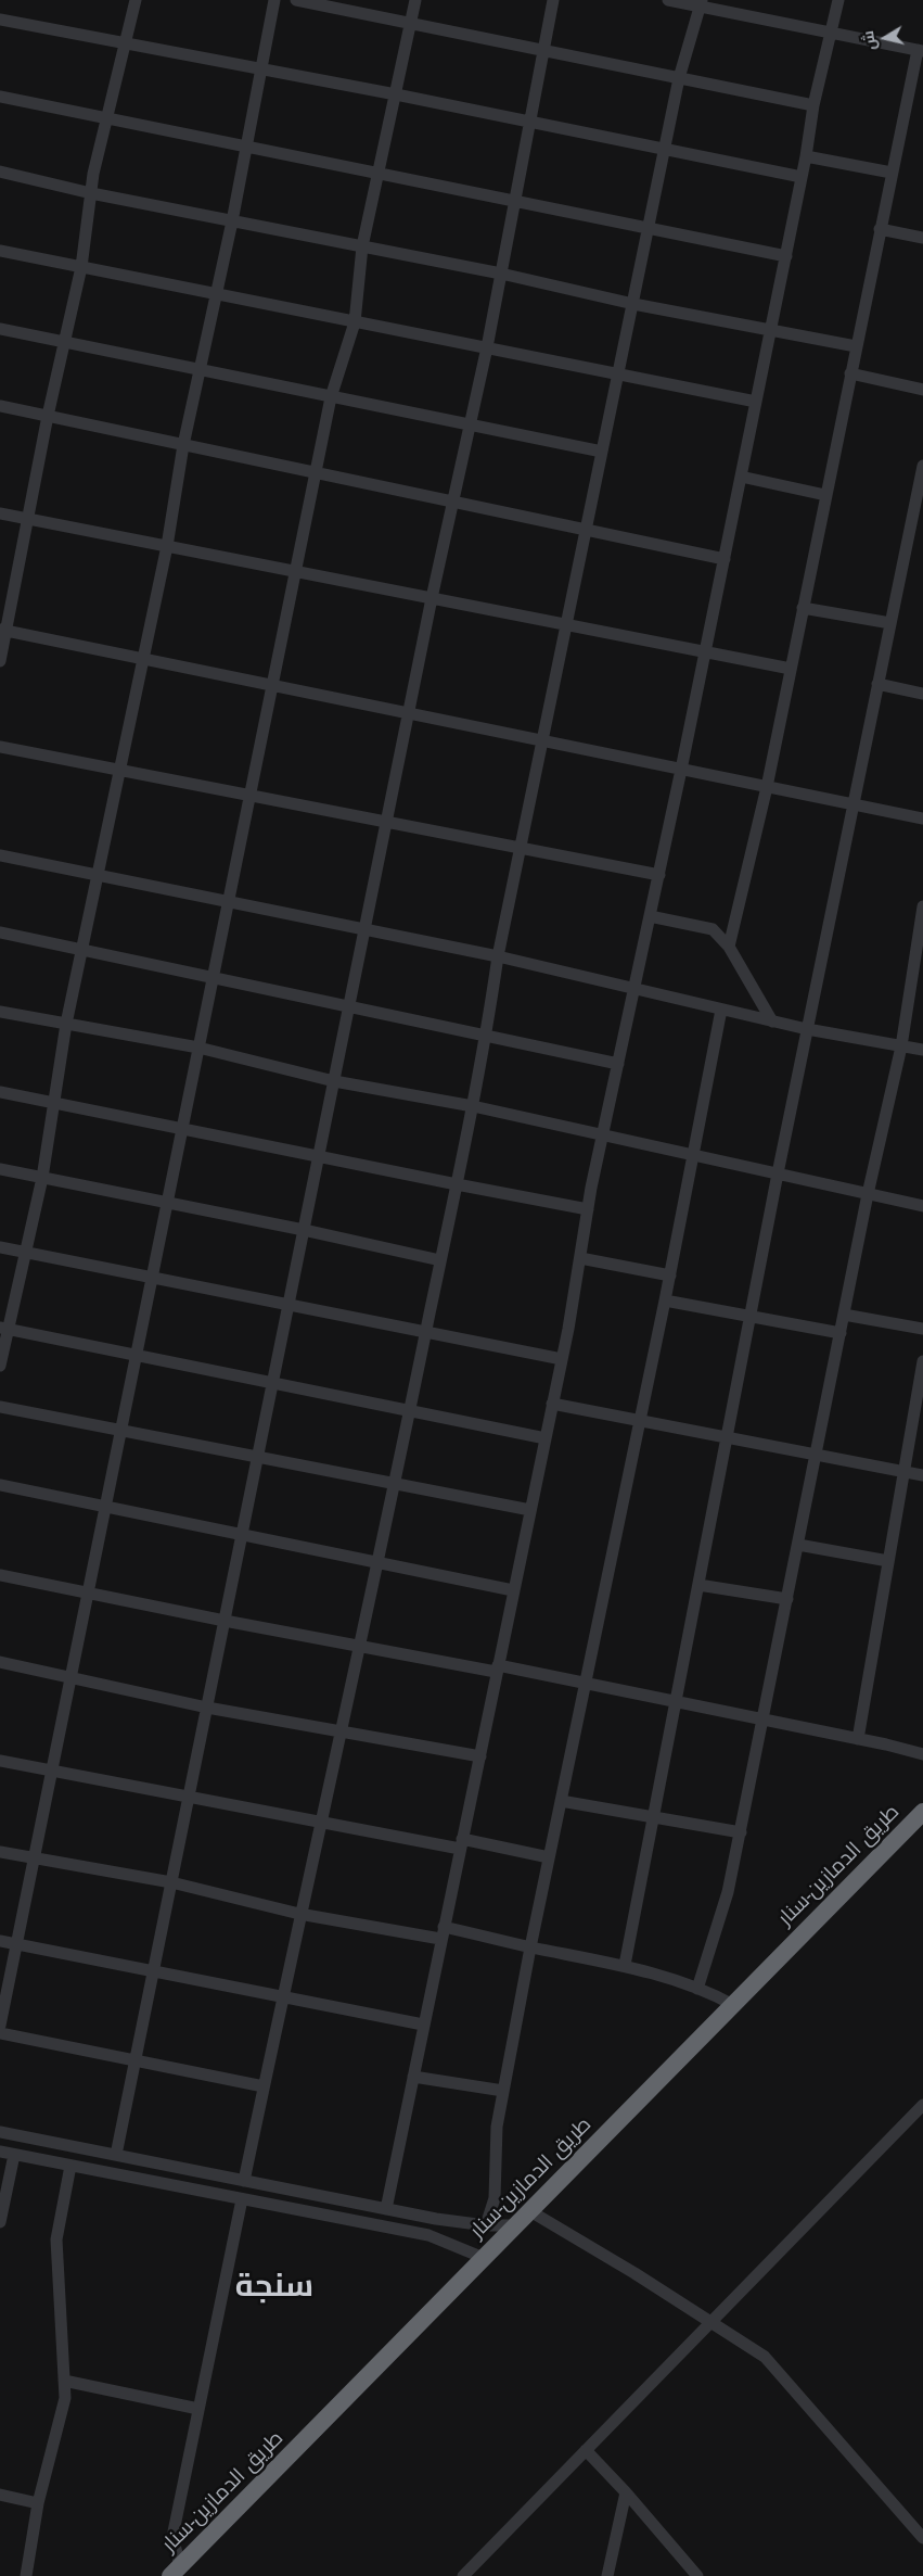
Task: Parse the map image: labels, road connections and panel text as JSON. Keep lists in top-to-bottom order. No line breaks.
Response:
{"streets":{"highway":["طريق الدمازين-سنار"]},"districts":["سنجة"],"north":"left"}
